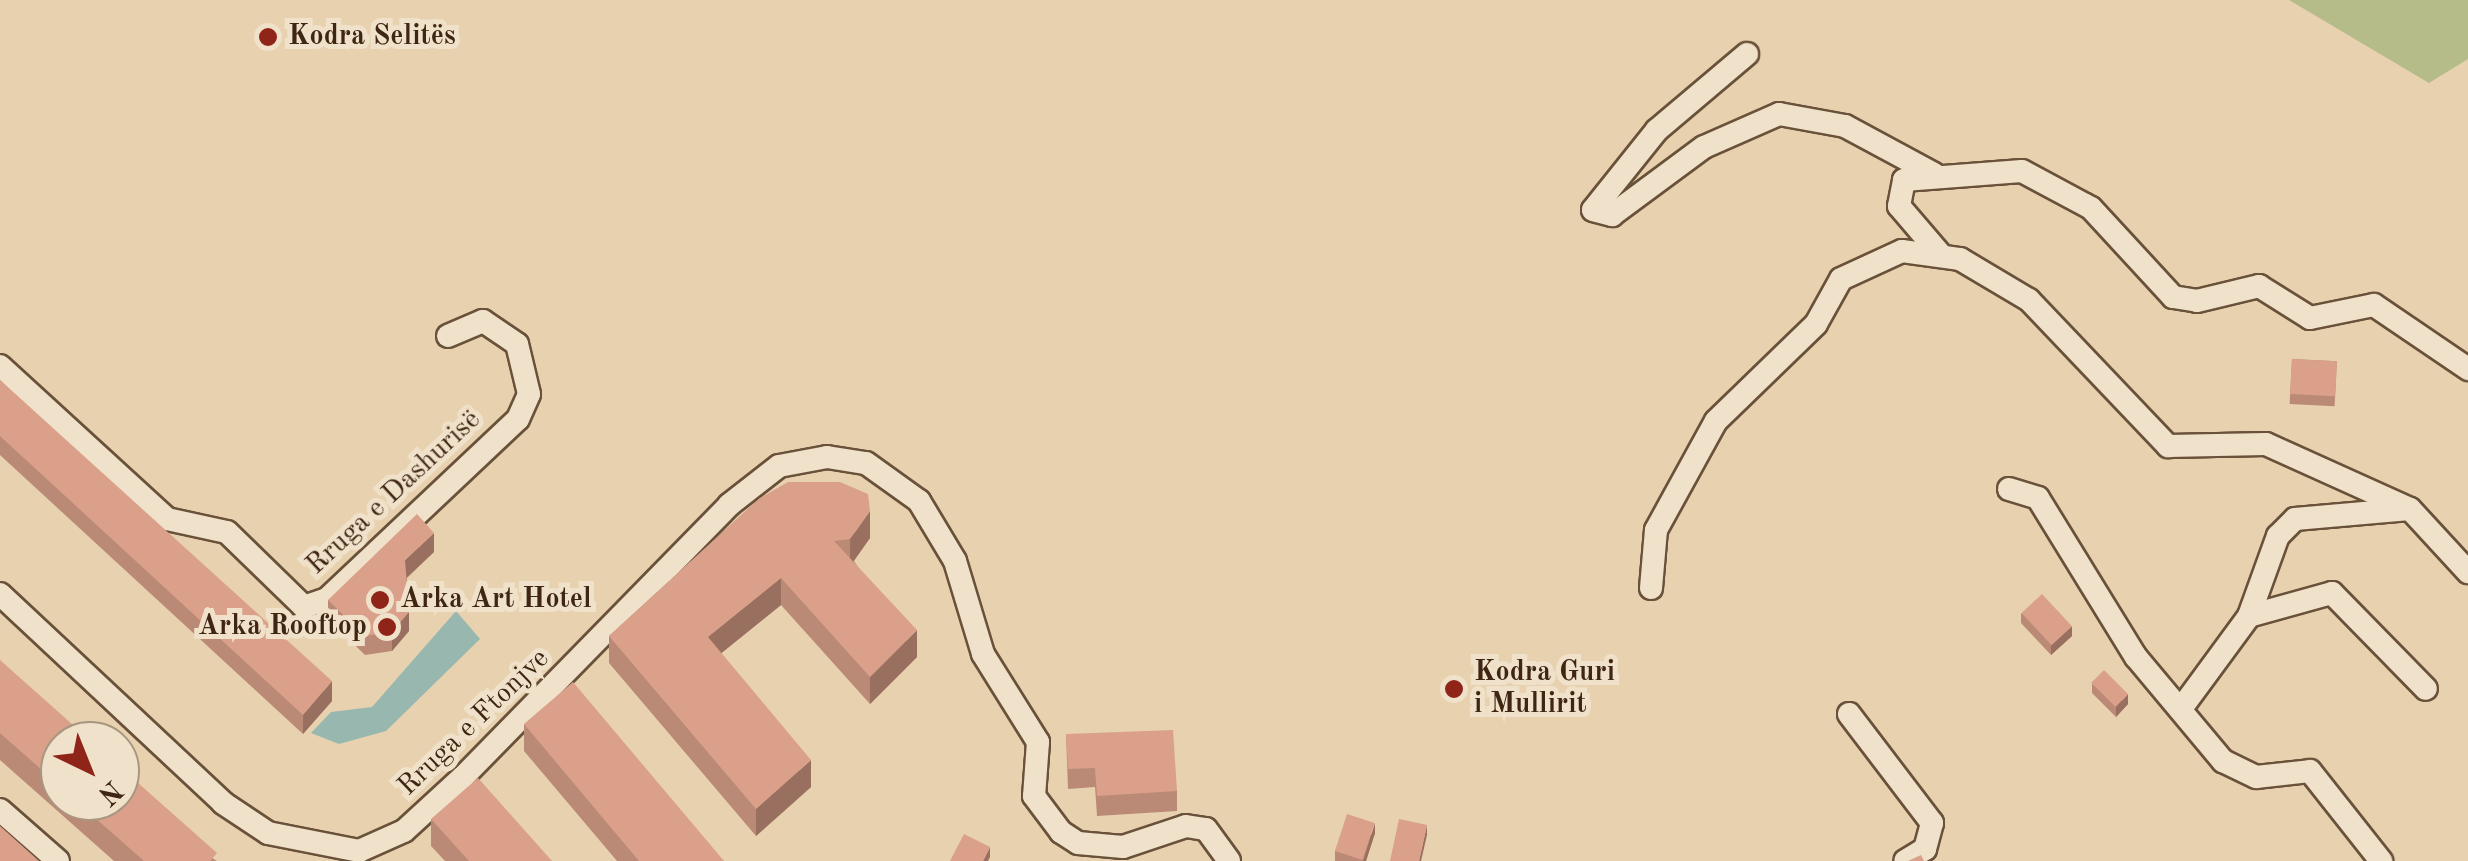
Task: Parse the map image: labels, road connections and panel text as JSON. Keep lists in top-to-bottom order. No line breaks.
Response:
{"streets":{"street":["Rruga e Dashurisë","Rruga e Ftonjve"]},"places":["Kodra Selitës","Arka Art Hotel","Arka Rooftop","Kodra Guri i Mullirit"],"north":"bottom right"}
